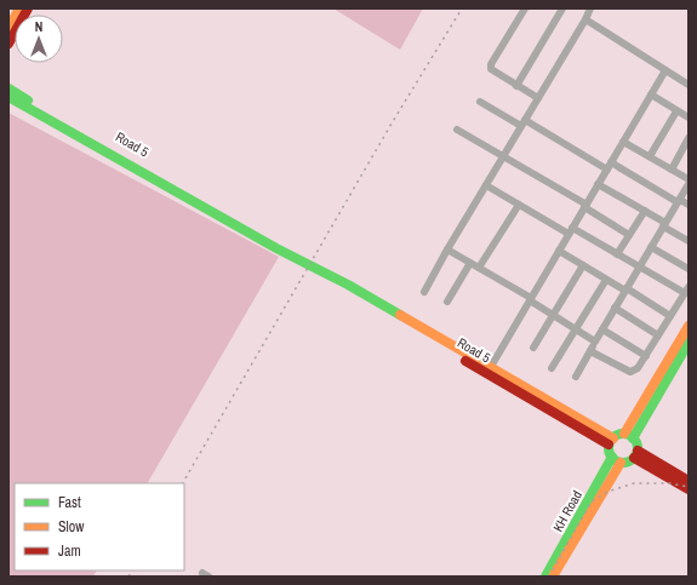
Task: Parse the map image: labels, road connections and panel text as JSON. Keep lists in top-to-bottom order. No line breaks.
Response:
{"streets":{"street":["Road 5","KH Road"]},"crossings":[["Road 5","KH Road"]],"legend":["Fast","Slow","Jam"],"north":"top"}
